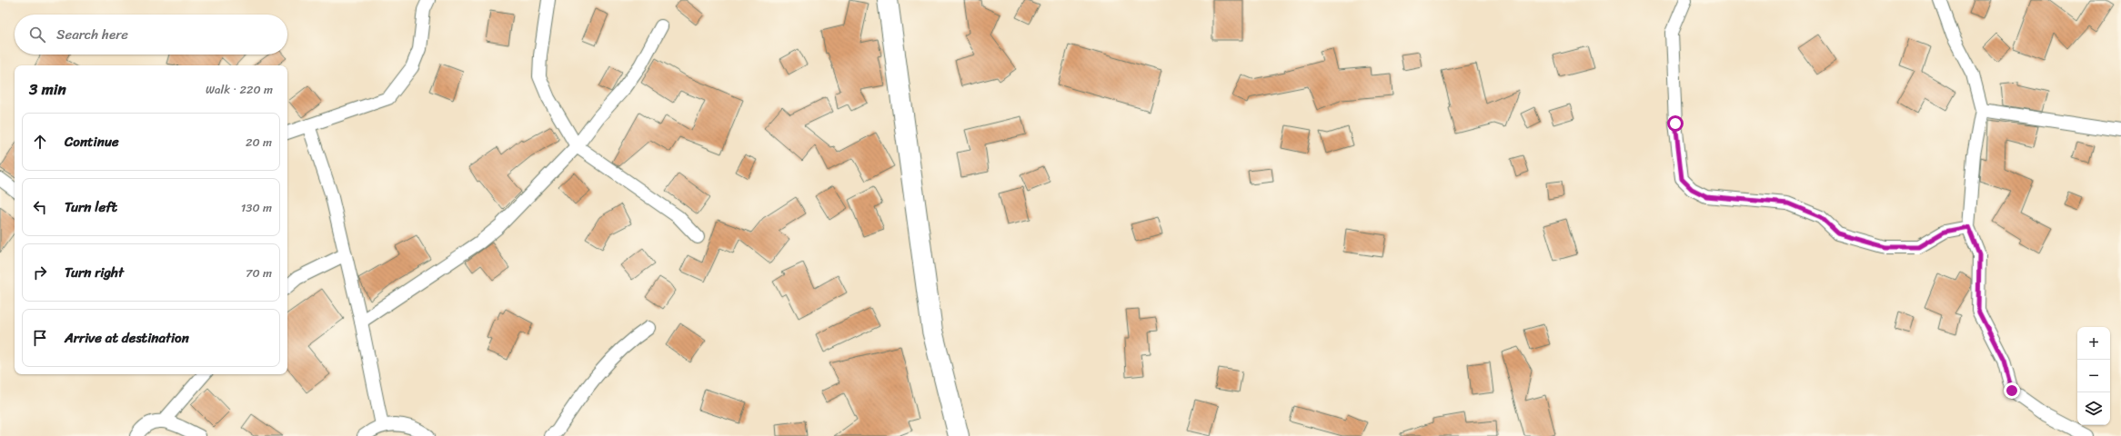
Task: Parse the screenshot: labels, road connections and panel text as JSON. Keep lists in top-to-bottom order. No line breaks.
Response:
{"page":{"search":"Search here","heading":["3 min","Walk · 220 m"],"list":[["Continue","20 m"],["Turn left","130 m"],["Turn right","70 m"],"Arrive at destination"],"map_buttons":["+","−"]}}
